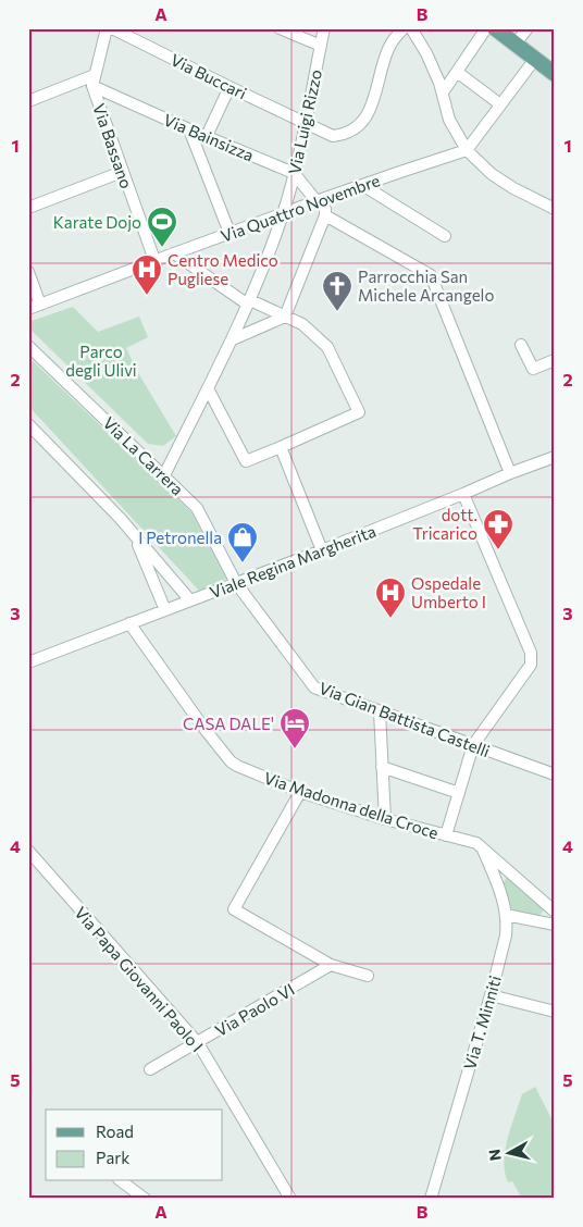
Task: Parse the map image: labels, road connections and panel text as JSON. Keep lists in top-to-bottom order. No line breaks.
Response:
{"streets":{"street":["Via Buccari","Via Luigi Rizzo","Via Bainsizza","Via Bassano","Via Quattro Novembre","Via La Carrera","Viale Regina Margherita","Via Gian Battista Castelli","Via Madonna della Croce","Via Papa Giovanni Paolo I","Via Paolo VI","Via T. Minniti"]},"crossings":[["Via Buccari","Via Luigi Rizzo"],["Via Luigi Rizzo","Via Bainsizza"],["Via Luigi Rizzo","Via Quattro Novembre"],["Via Bainsizza","Via Bassano"],["Via Bainsizza","Via Quattro Novembre"],["Via Bassano","Via Quattro Novembre"],["Via La Carrera","Viale Regina Margherita"],["Via La Carrera","Via Gian Battista Castelli"],["Viale Regina Margherita","Via Gian Battista Castelli"],["Viale Regina Margherita","Via Madonna della Croce"],["Via Madonna della Croce","Via T. Minniti"],["Via Papa Giovanni Paolo I","Via Paolo VI"]],"parks":["Parco degli Ulivi"],"places":{"sports":["Karate Dojo"],"hospital":["Centro Medico Pugliese","Ospedale Umberto I"],"church":["Parrocchia San Michele Arcangelo"],"pharmacy":["dott. Tricarico"],"shop":["I Petronella"],"hotel":["CASA DALE'"]},"legend":["Road","Park"],"north":"left","grid":{"columns":["A","B"],"rows":["1","2","3","4","5"]}}
